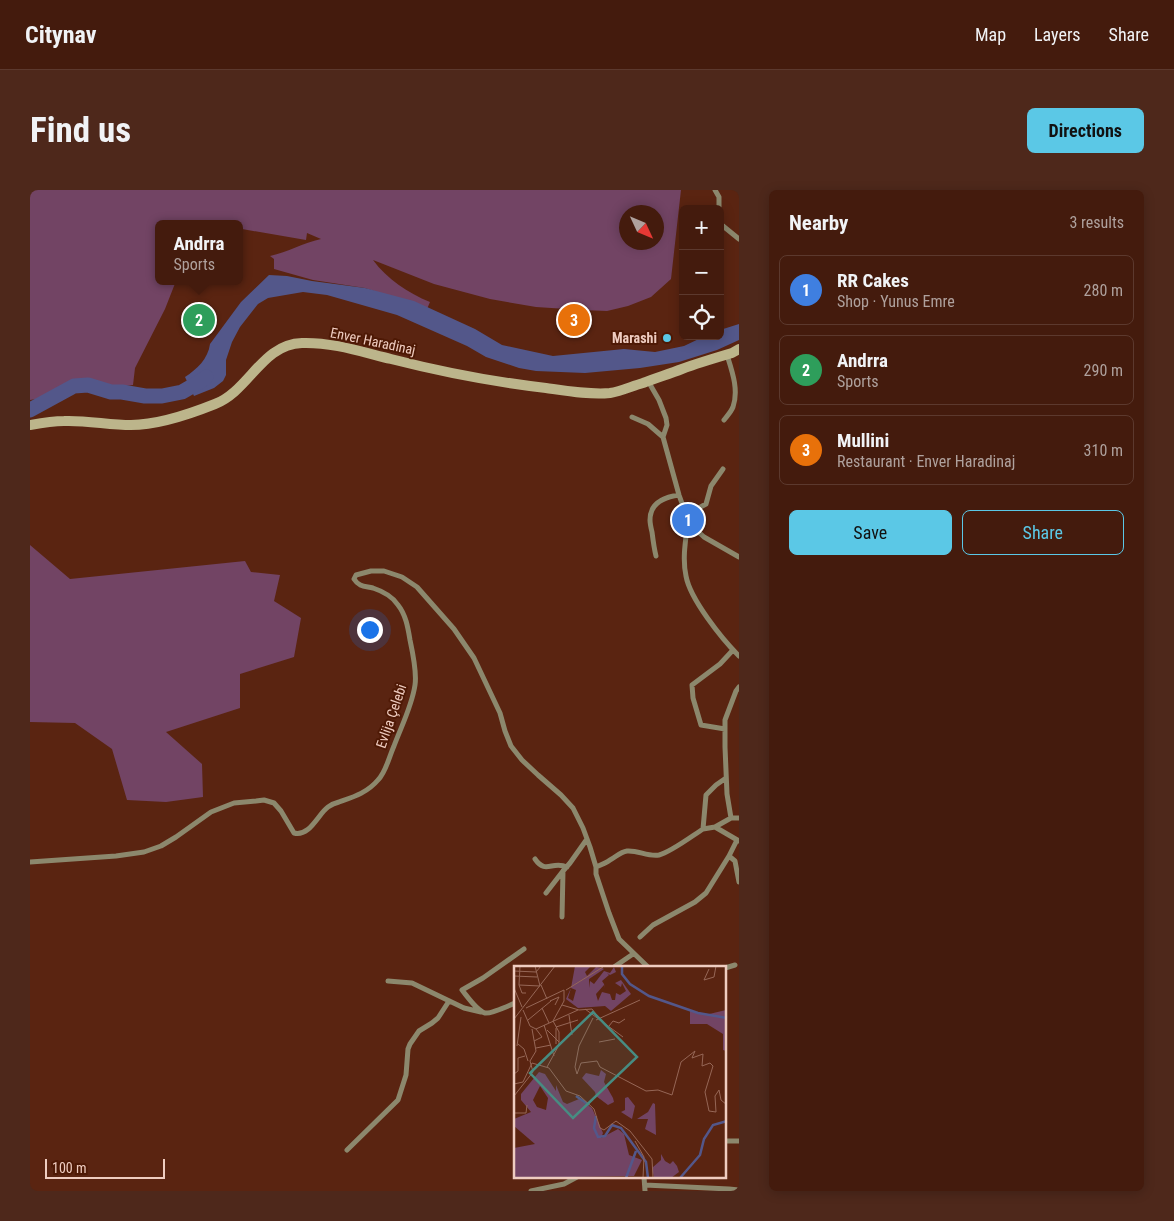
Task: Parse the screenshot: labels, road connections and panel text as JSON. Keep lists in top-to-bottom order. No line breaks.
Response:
{"streets":{"main road":["Enver Haradinaj"],"street":["Evlija Çelebi"]},"places":["Marashi"],"scale_bar":"100 m","north":"bottom right","page":{"header":"Citynav","nav":["Map","Layers","Share"],"buttons":["Directions",["Save","Share"]],"title":"Find us","heading":["Nearby","3 results"],"map_buttons":["+","−"],"popup":["Andrra","Sports"],"list":[{"mark":"1","name":"RR Cakes","note":"Shop · Yunus Emre","value":"280 m"},{"mark":"2","name":"Andrra","note":"Sports","value":"290 m"},{"mark":"3","name":"Mullini","note":"Restaurant · Enver Haradinaj","value":"310 m"}],"pins":["2","3","1"],"scale":"100 m"}}
